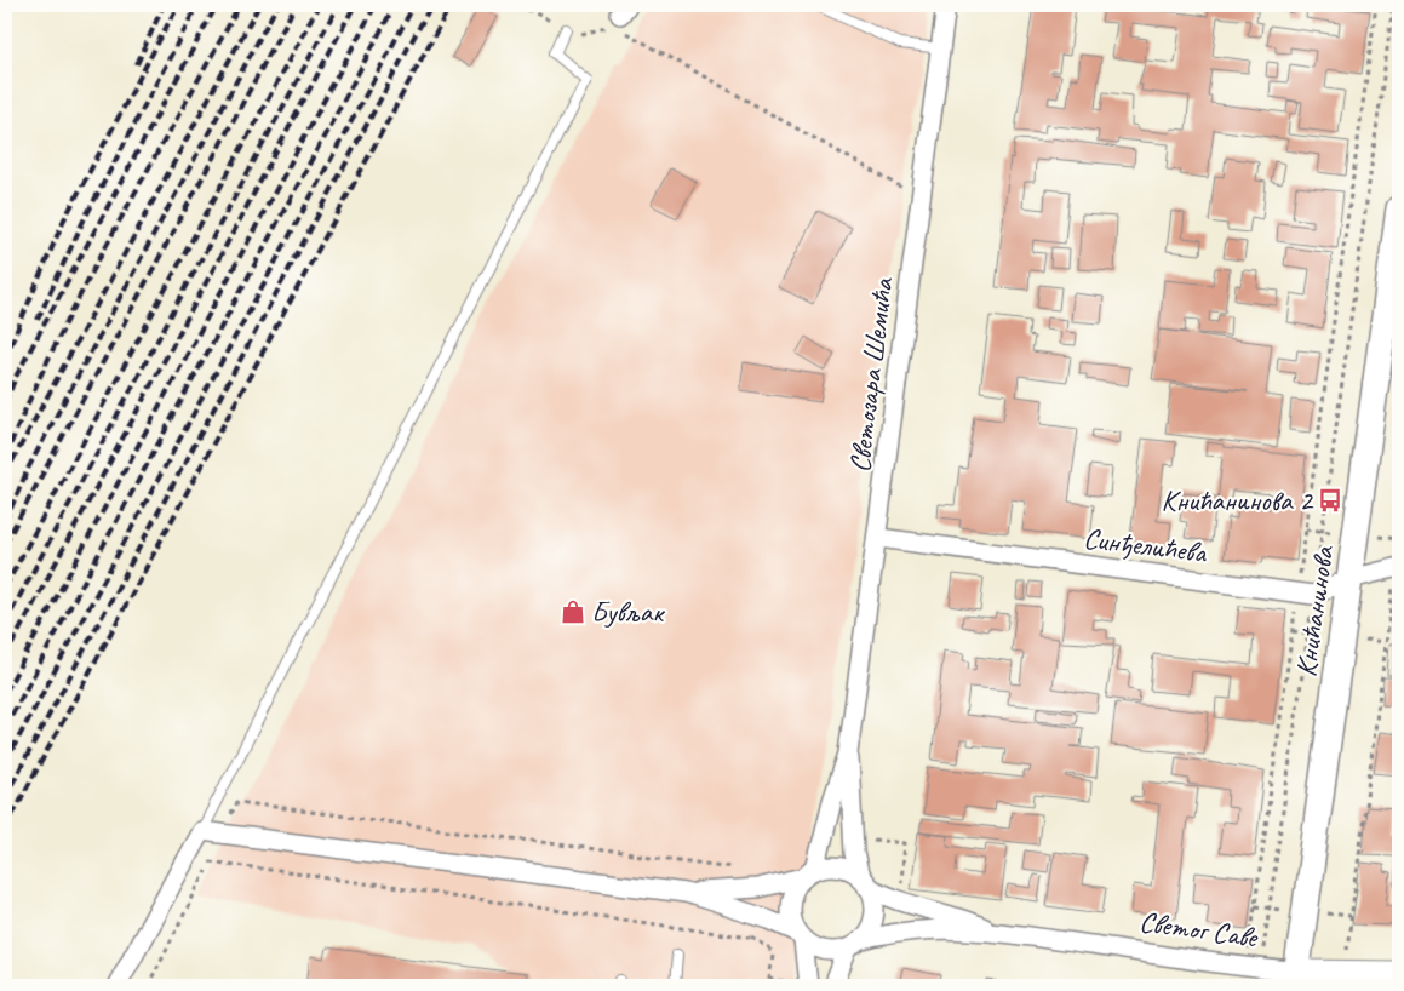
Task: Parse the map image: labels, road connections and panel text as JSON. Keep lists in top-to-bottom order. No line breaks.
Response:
{"streets":{"main road":["Книћанинова"],"street":["Светозара Шемића","Синђелићева","Светог Саве"]},"crossings":[["Светозара Шемића","Синђелићева"],["Светозара Шемића","Светог Саве"],["Книћанинова","Светог Саве"]],"places":{"bus stop":["Книћанинова 2"],"shop":["Бувљак"]}}
